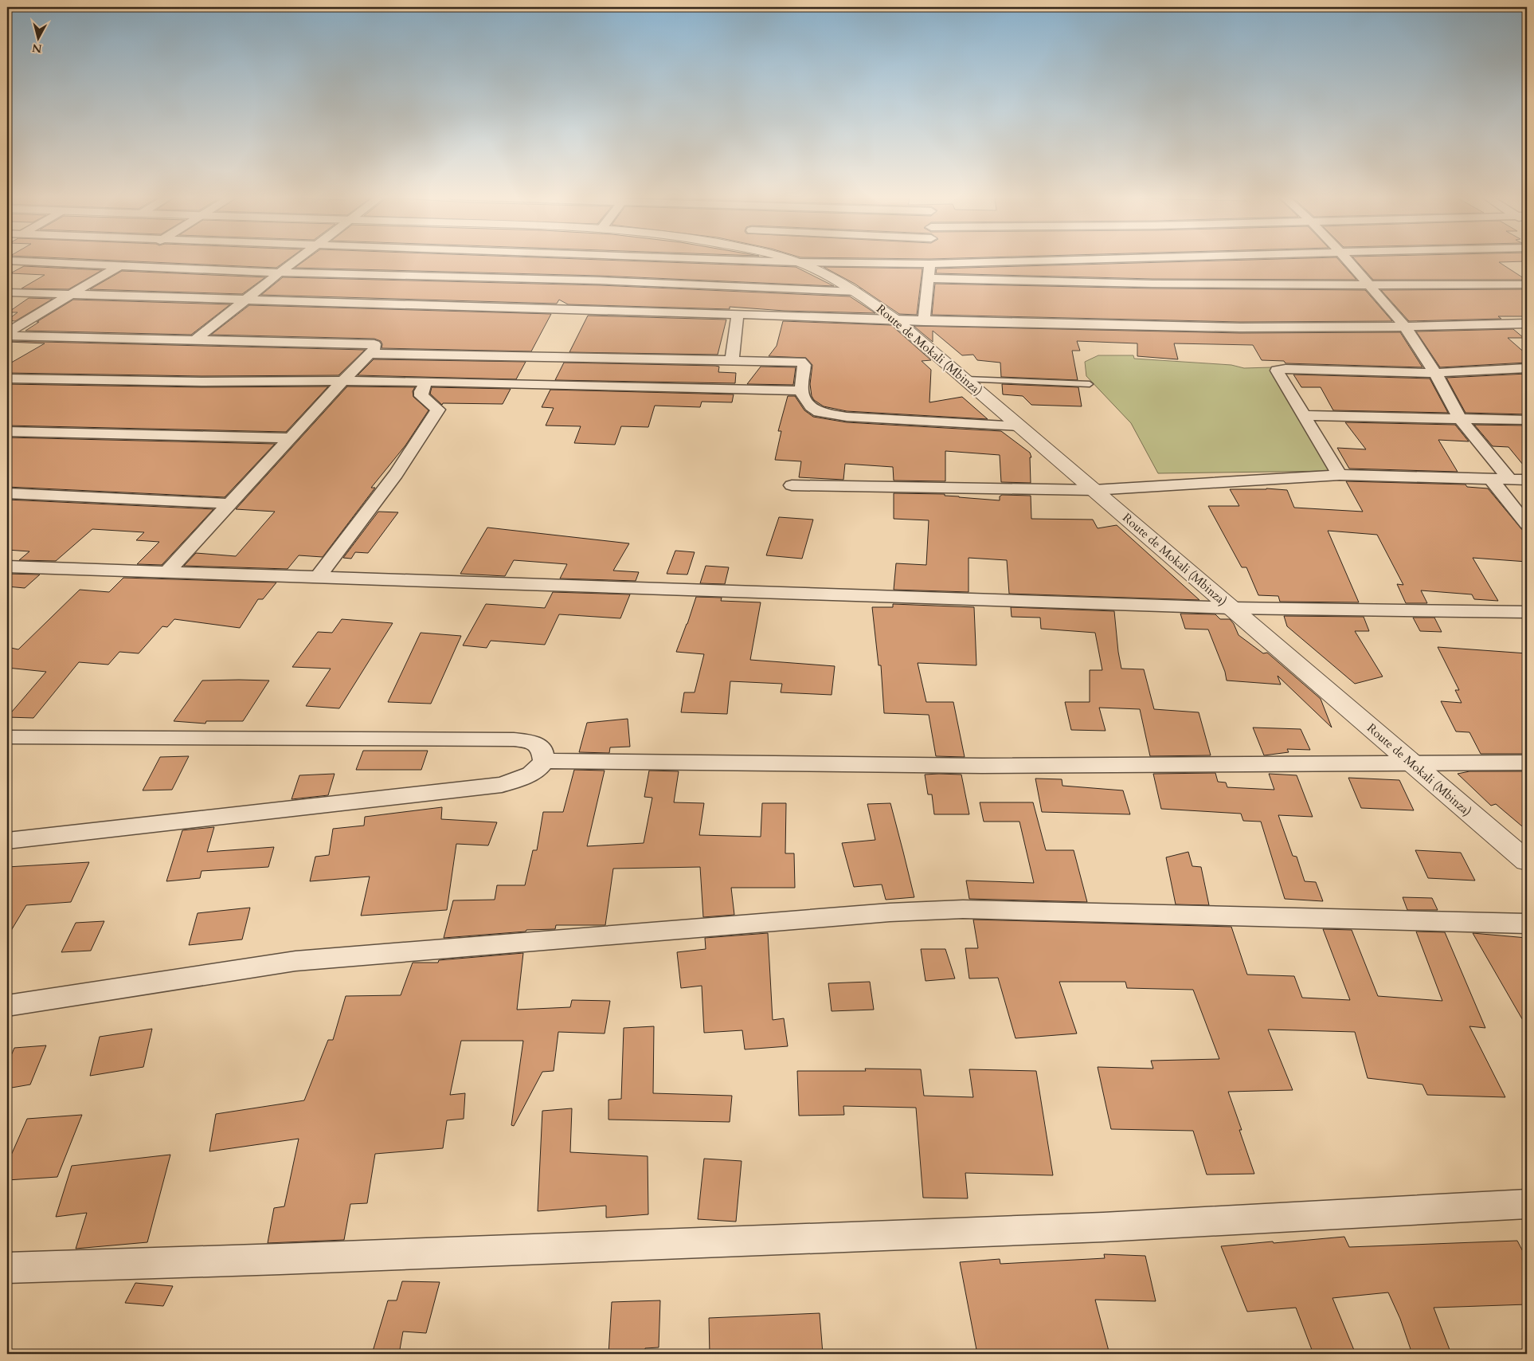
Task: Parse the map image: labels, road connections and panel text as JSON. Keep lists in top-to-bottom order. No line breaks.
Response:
{"streets":{"street":["Route de Mokali (Mbinza)"]},"north":"bottom"}
